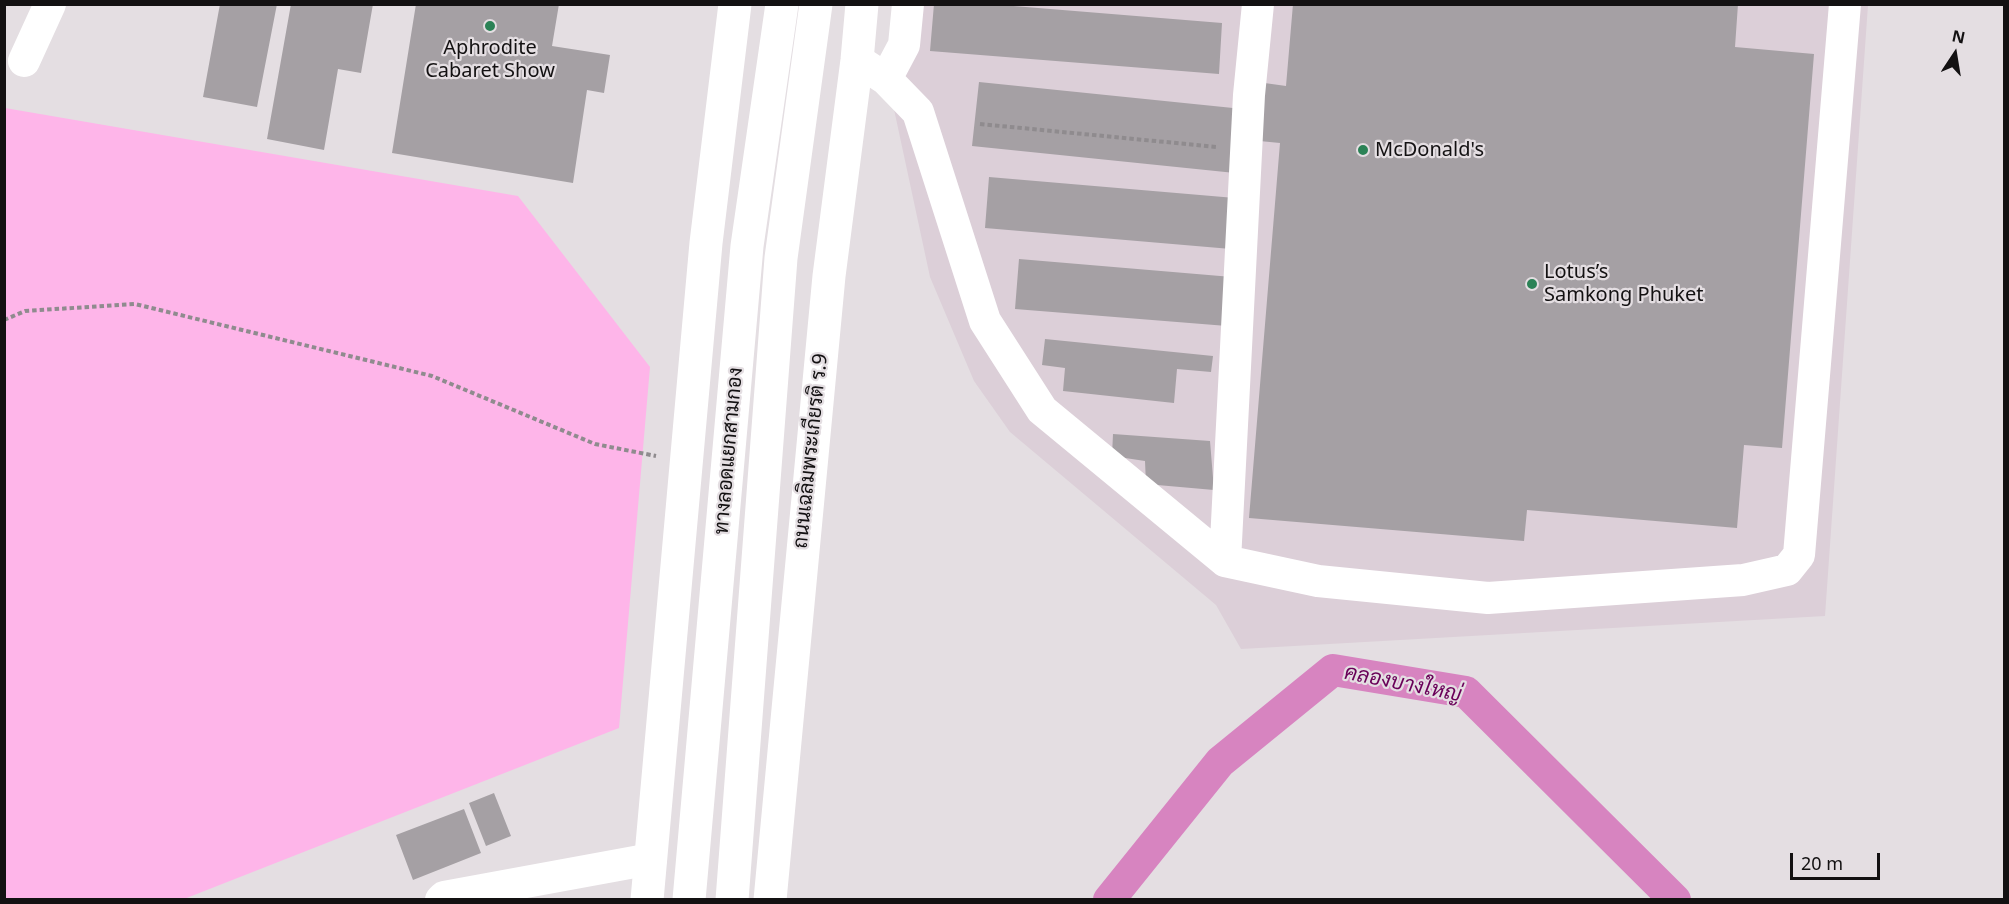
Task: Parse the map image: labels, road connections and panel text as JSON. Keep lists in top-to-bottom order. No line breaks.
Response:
{"streets":{"main road":["ทางลอดแยกสามกอง","ถนนเฉลิมพระเกียรติ ร.9"]},"water":["คลองบางใหญ่"],"places":["Aphrodite Cabaret Show","McDonald's","Lotus’s Samkong Phuket"],"scale_bar":"20 m","north":"top"}
